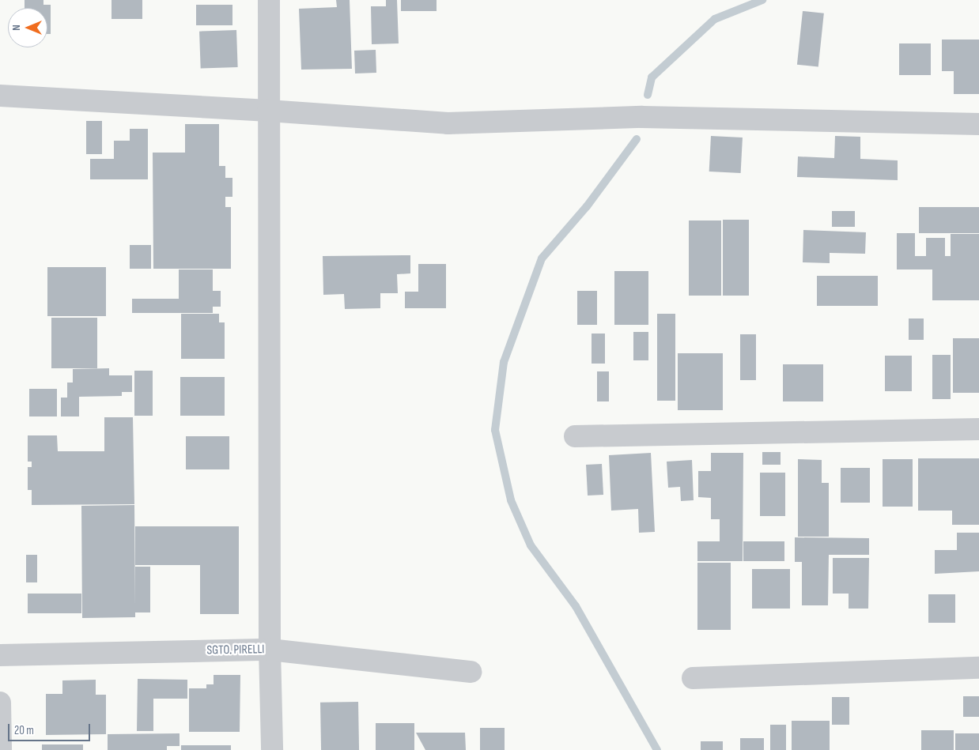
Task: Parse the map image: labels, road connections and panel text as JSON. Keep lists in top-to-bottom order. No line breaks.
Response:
{"streets":{"street":["SGTO. PIRELLI"]},"scale_bar":"20 m","north":"left"}
